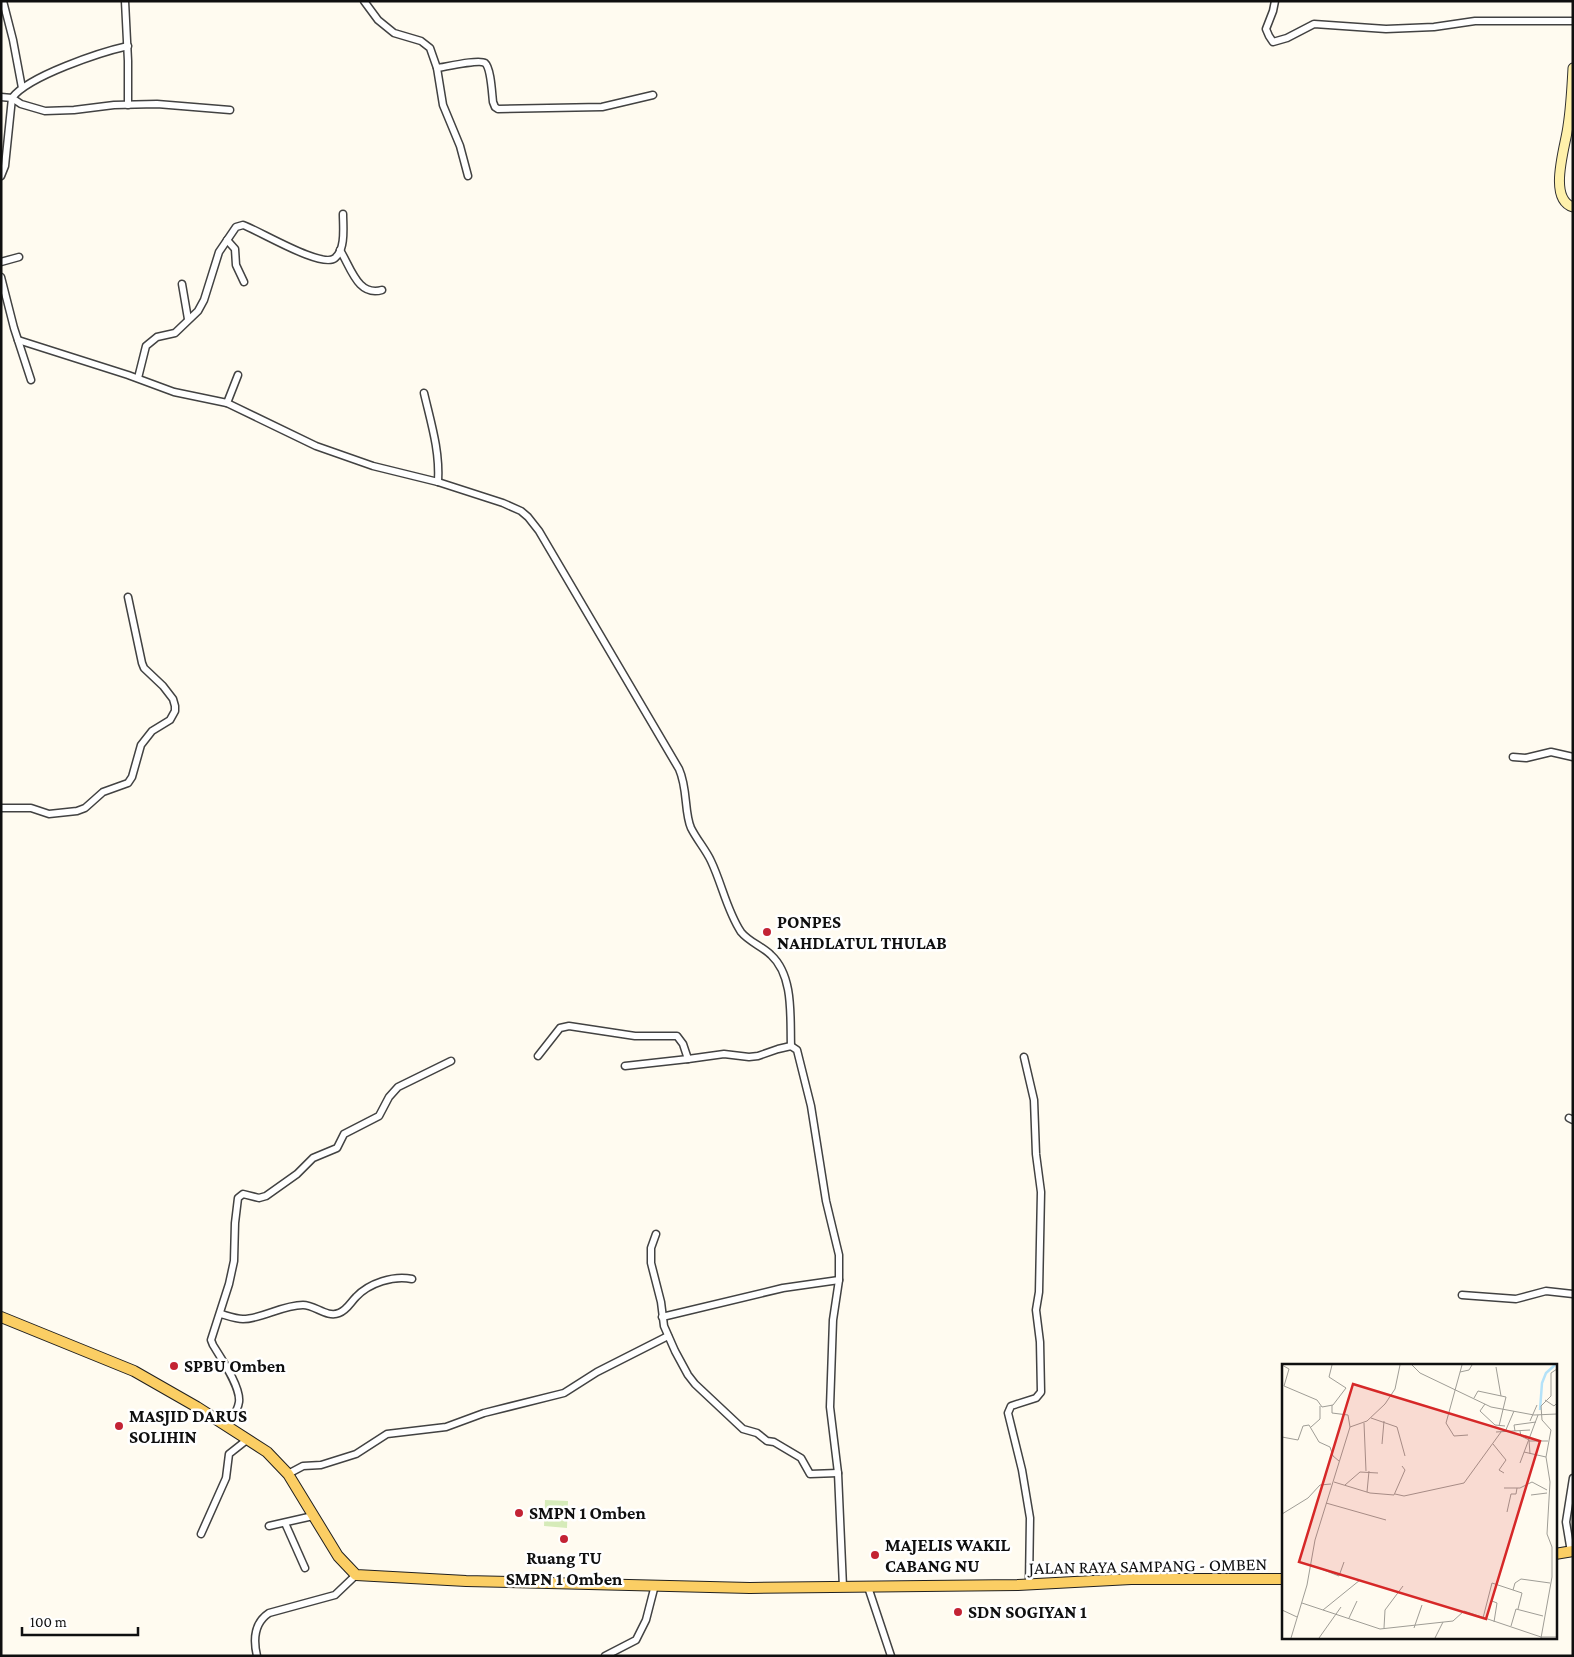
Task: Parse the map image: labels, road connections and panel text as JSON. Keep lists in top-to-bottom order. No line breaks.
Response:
{"streets":{"main road":["JALAN RAYA SAMPANG - OMBEN"]},"places":["PONPES NAHDLATUL THULAB","SPBU Omben","MASJID DARUS SOLIHIN","SMPN 1 Omben","Ruang TU SMPN 1 Omben","MAJELIS WAKIL CABANG NU","SDN SOGIYAN 1"],"scale_bar":"100 m"}
